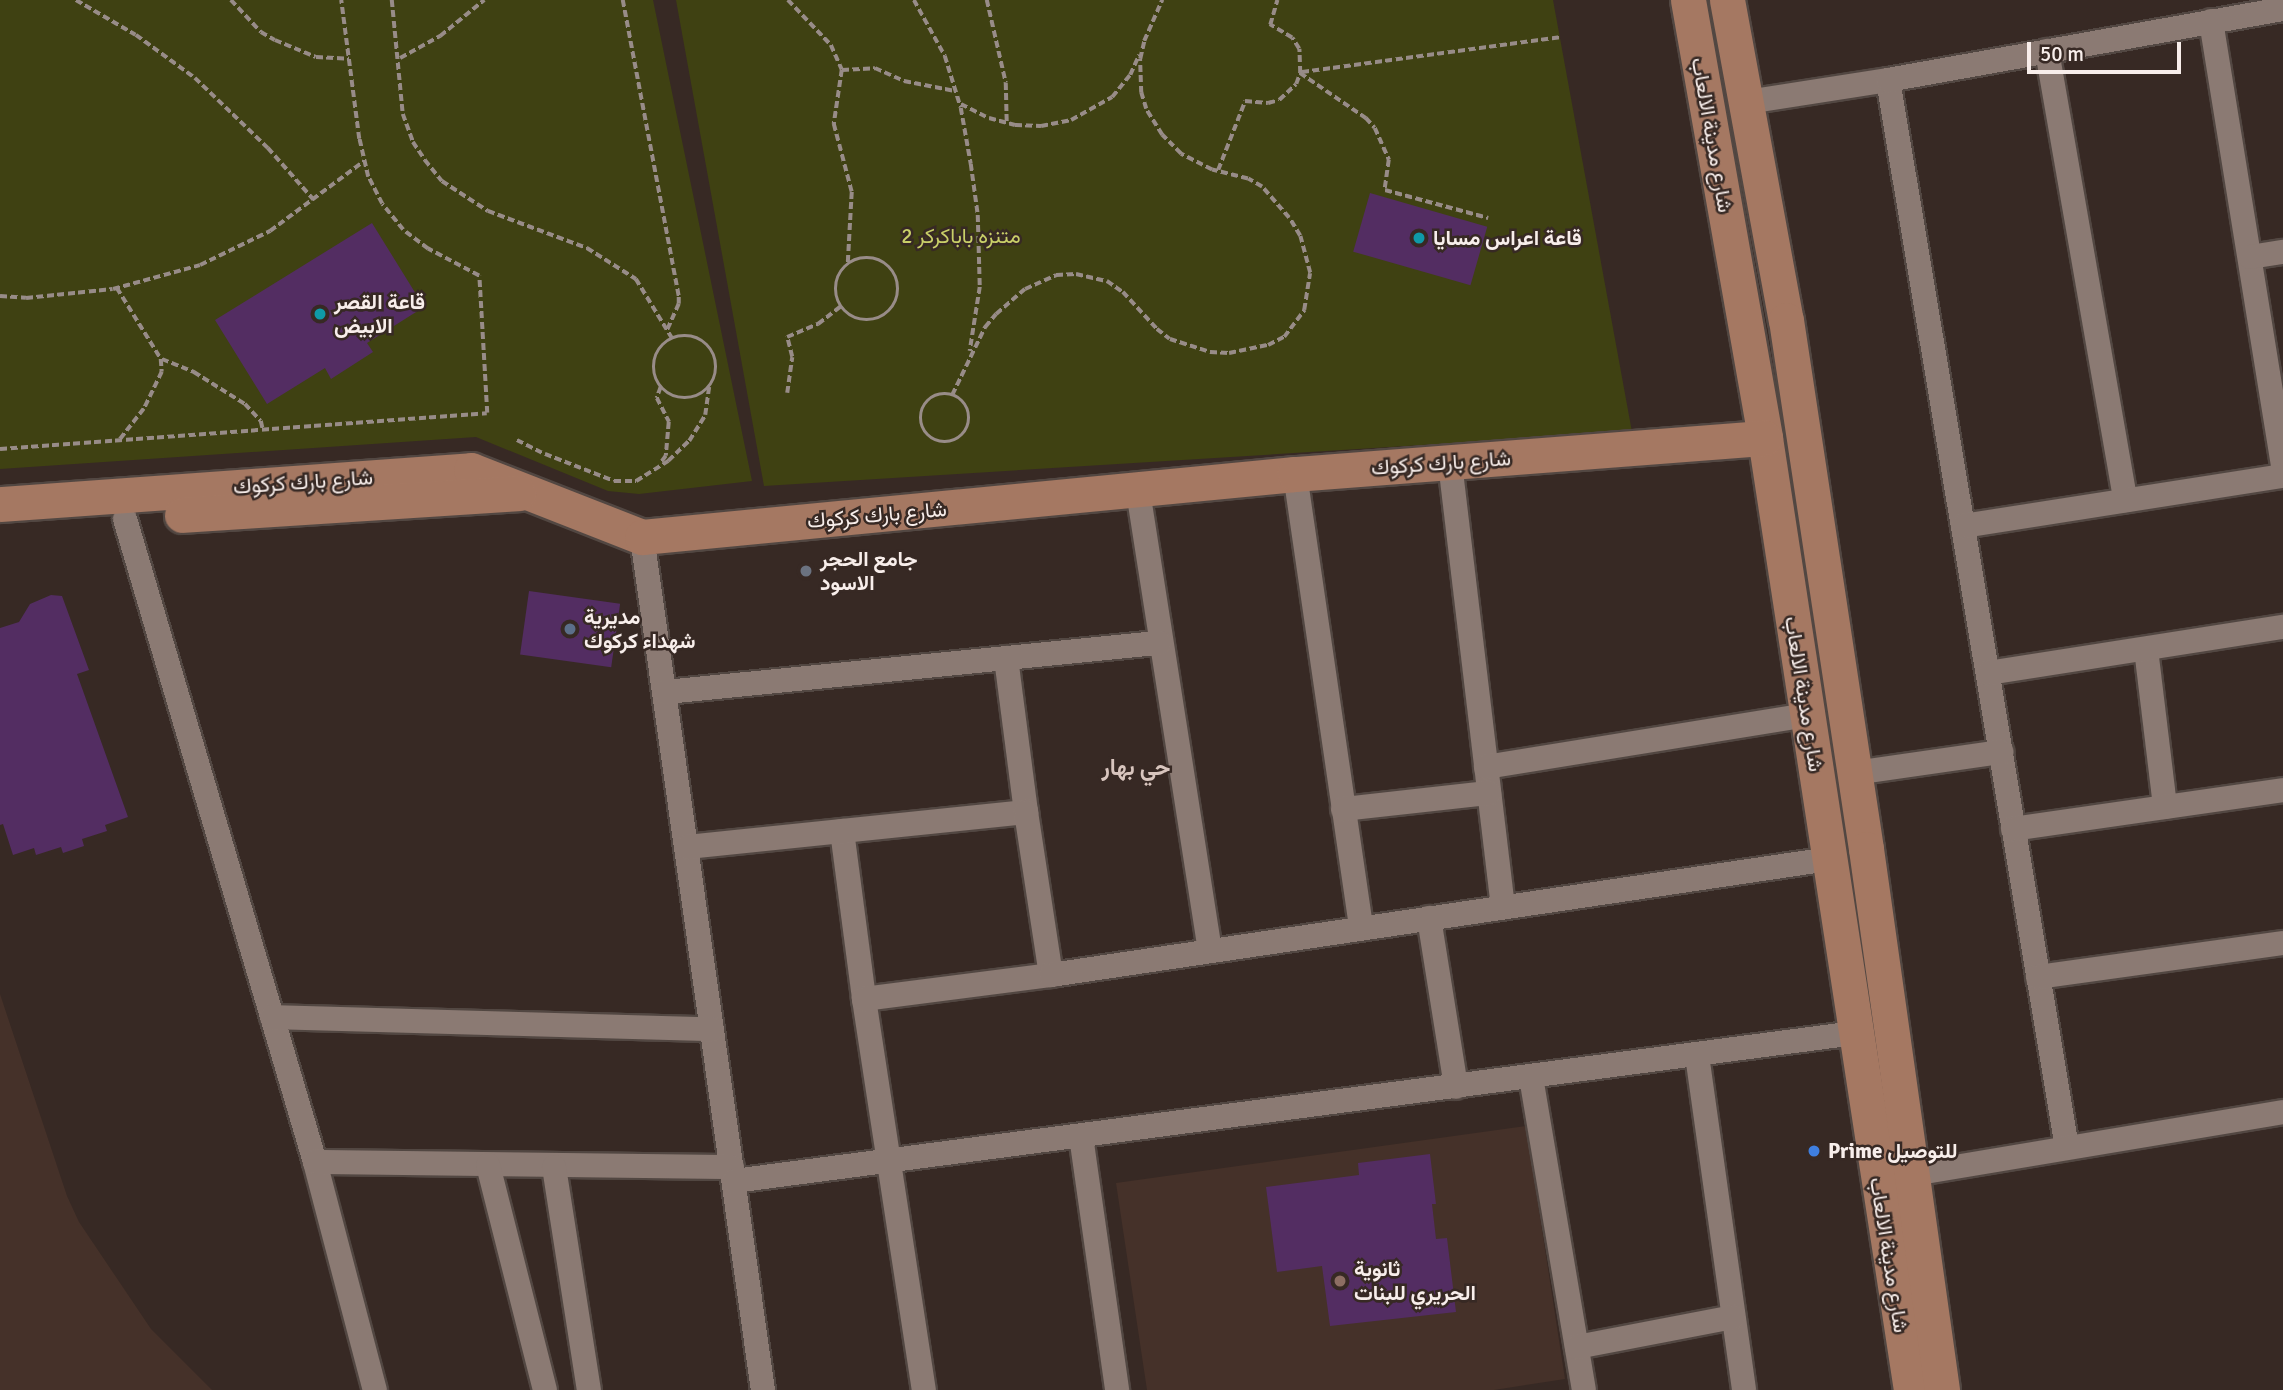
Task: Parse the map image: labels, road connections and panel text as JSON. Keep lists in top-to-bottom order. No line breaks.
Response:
{"streets":{"main road":["شارع مدينة الالعاب","شارع بارك كركوك"]},"crossings":[["شارع مدينة الالعاب","شارع بارك كركوك"]],"districts":["حي بهار"],"parks":["متنزه باباكركر 2"],"places":["قاعة اعراس مسايا","قاعة القصر الابيض","جامع الحجر الاسود","مديرية شهداء كركوك","Prime للتوصيل","ثانوية الحريري للبنات"],"scale_bar":"50 m"}
